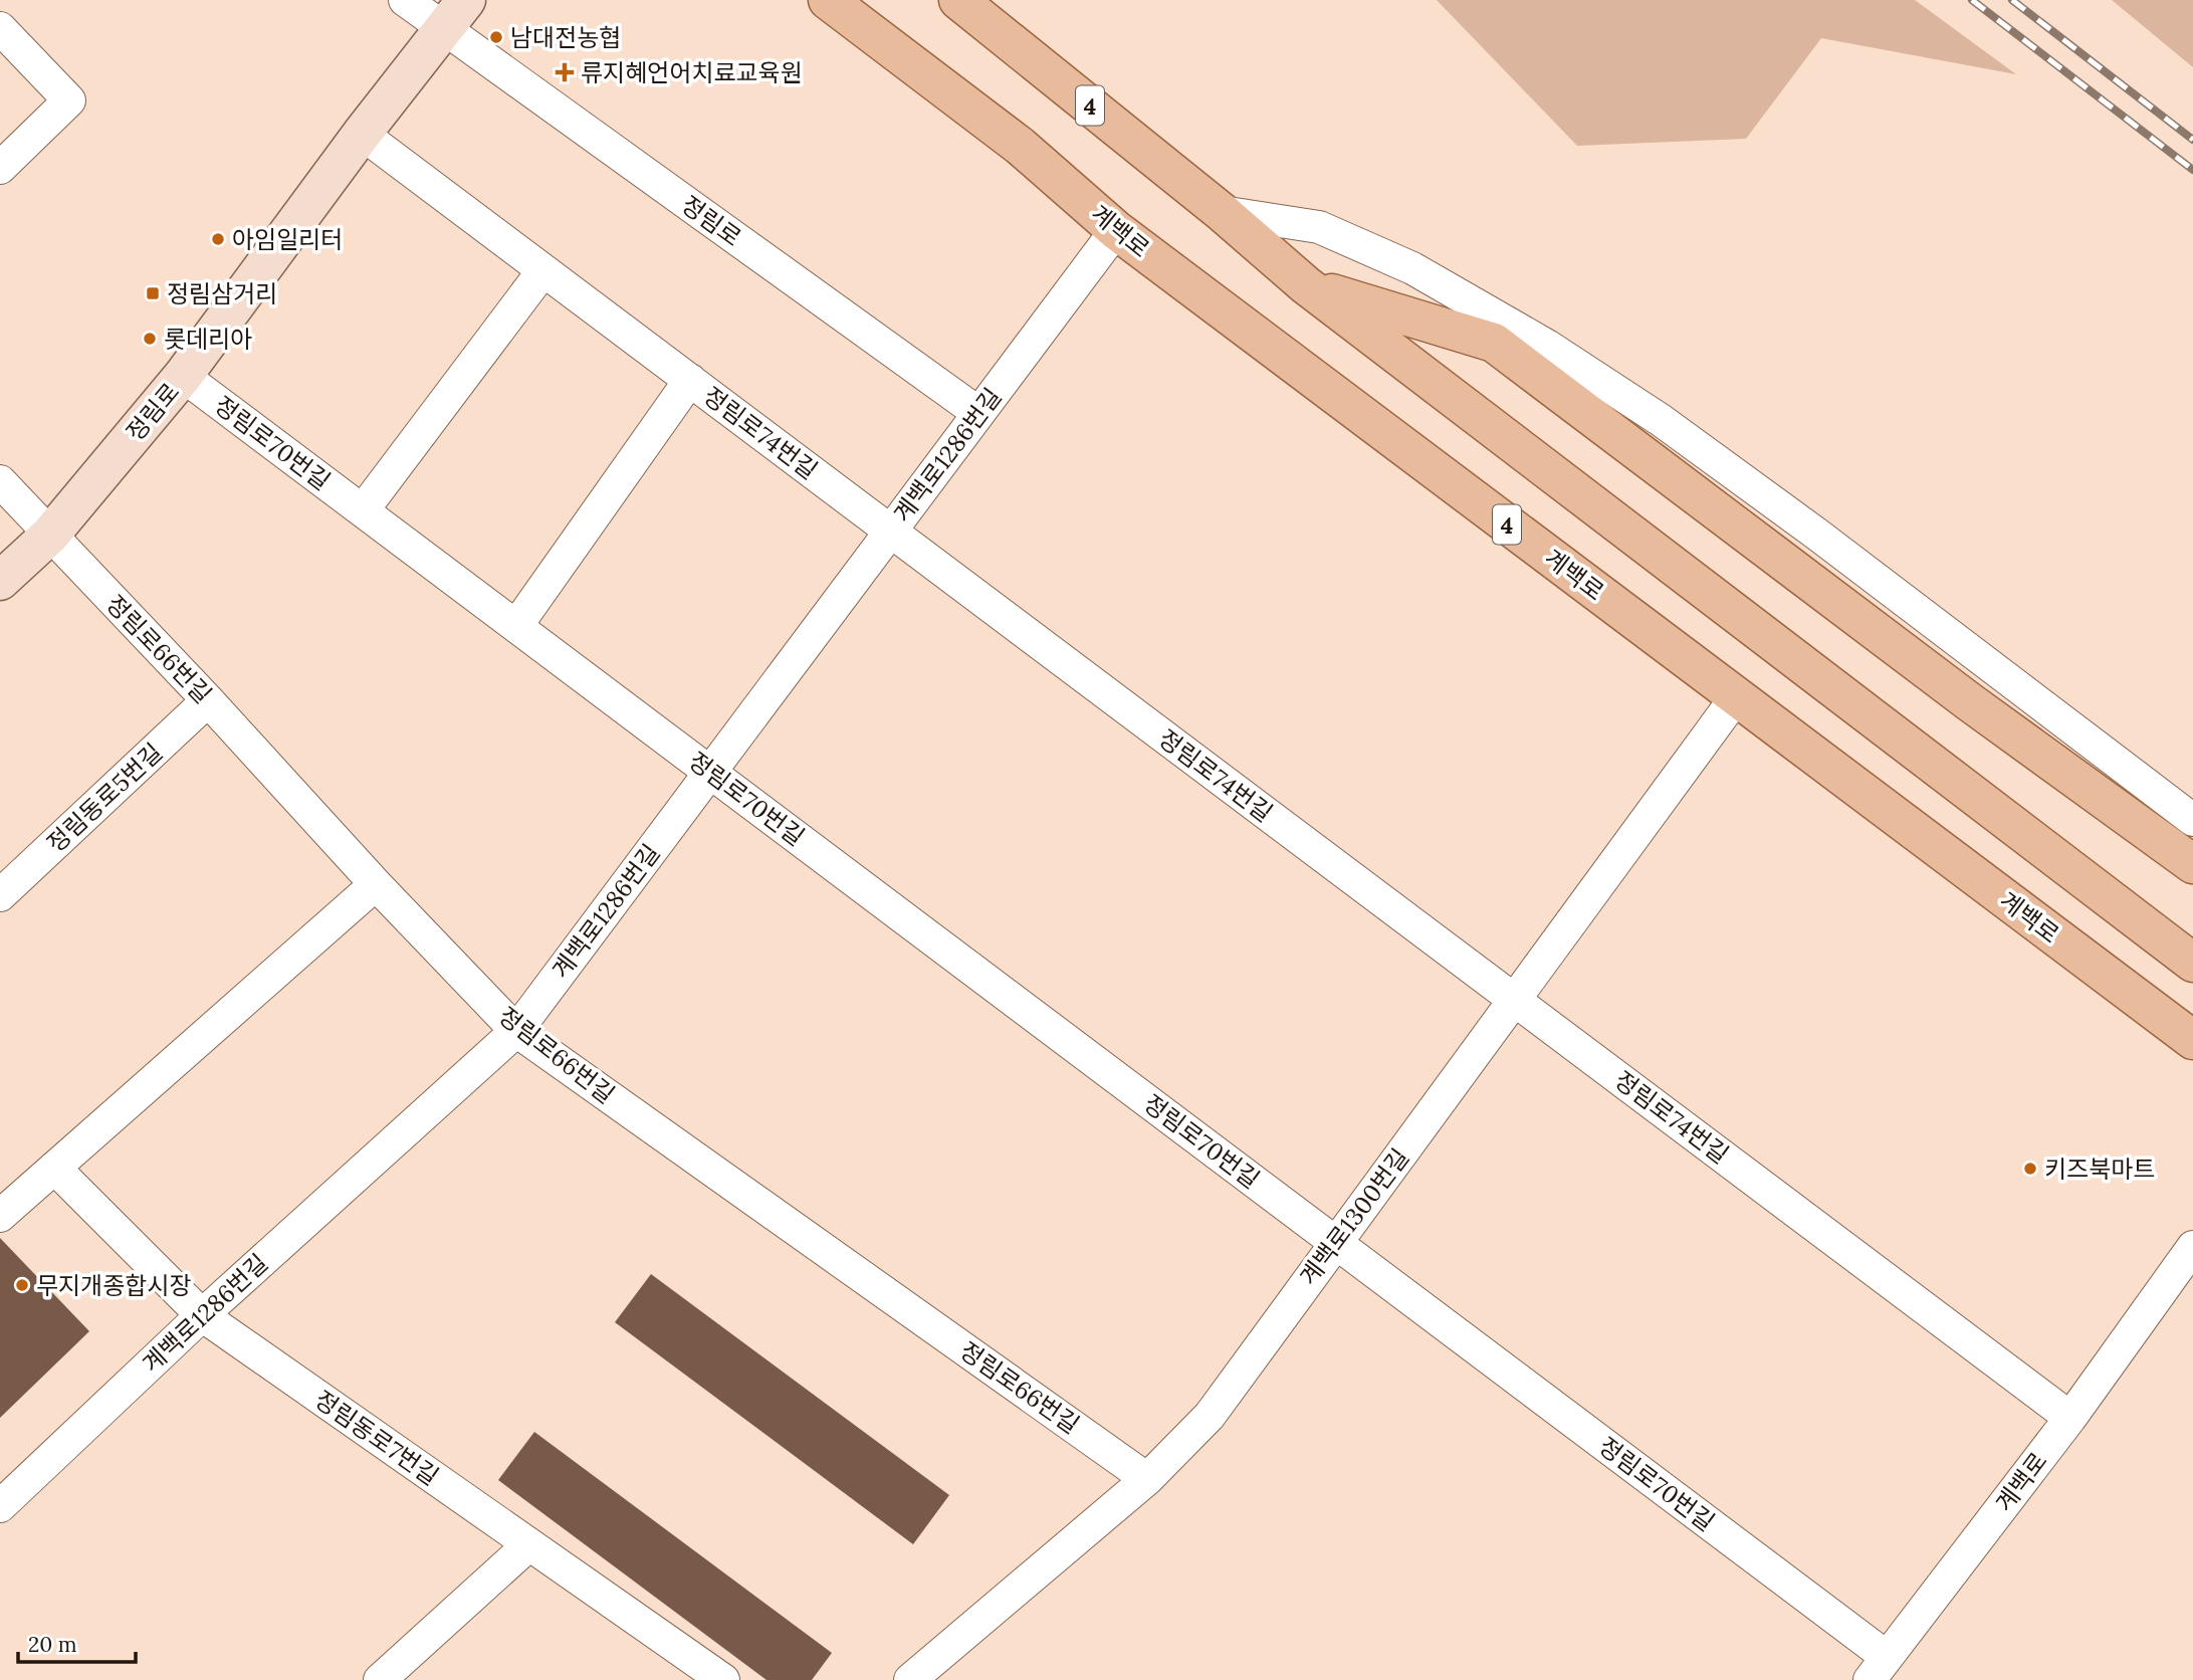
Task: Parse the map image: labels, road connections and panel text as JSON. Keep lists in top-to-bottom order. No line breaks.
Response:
{"streets":{"main road":["4","정림로","계백로"],"street":["정림로74번길","정림로70번길","계백로1286번길","정림로66번길","정림동로5번길","계백로1300번길","정림동로7번길"]},"crossings":[["정림로","정림로74번길"],["정림로","정림로70번길"],["정림로","계백로1286번길"],["정림로","정림로66번길"],["계백로","정림로74번길"],["계백로","정림로70번길"],["계백로","계백로1286번길"],["계백로","계백로1300번길"],["정림로74번길","계백로1286번길"],["정림로74번길","계백로1300번길"],["정림로70번길","계백로1286번길"],["정림로70번길","계백로1300번길"],["계백로1286번길","정림로66번길"],["계백로1286번길","정림동로7번길"],["정림로66번길","정림동로5번길"],["정림로66번길","계백로1300번길"]],"places":{"other":["남대전농협","아임일리터","롯데리아","키즈북마트","무지개종합시장"],"health":["류지혜언어치료교육원"],"transit":["정림삼거리"]},"scale_bar":"20 m"}
